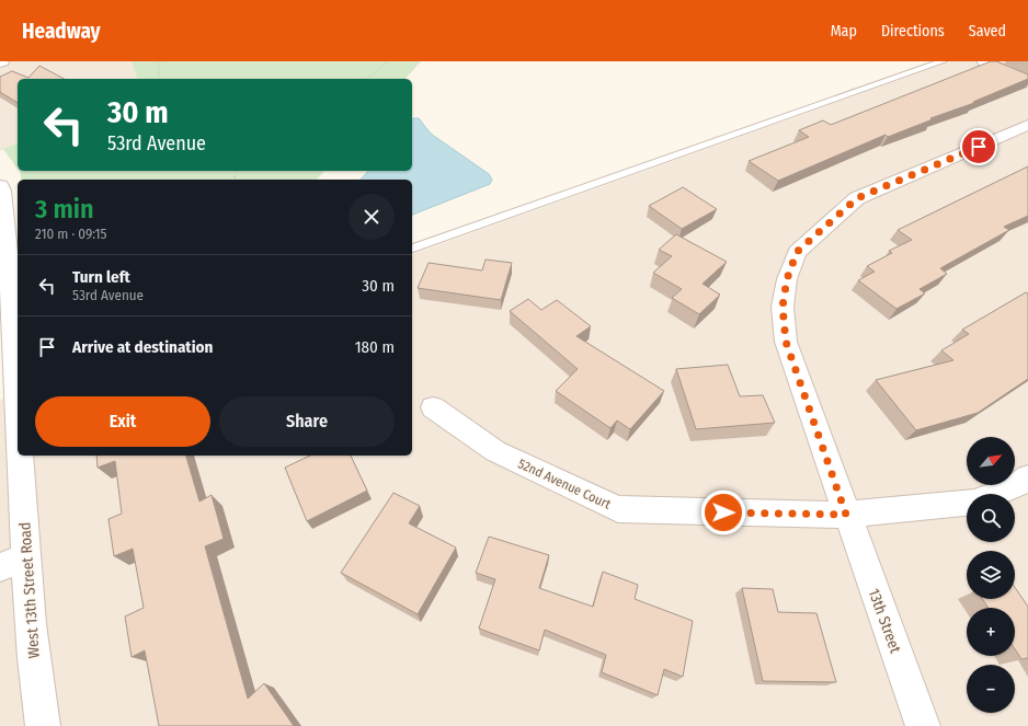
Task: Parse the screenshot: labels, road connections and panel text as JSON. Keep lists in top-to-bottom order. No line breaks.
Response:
{"streets":{"street":["52nd Avenue Court","West 13th Street Road","13th Street"]},"crossings":[["52nd Avenue Court","13th Street"]],"north":"top right","page":{"header":"Headway","nav":["Map","Directions","Saved"],"turn":["30 m","53rd Avenue"],"heading":["3 min","210 m · 09:15"],"list":[{"name":"Turn left","note":"53rd Avenue","value":"30 m"},{"name":"Arrive at destination","value":"180 m"}],"buttons":["Exit","Share"],"map_buttons":["+","−"]}}
